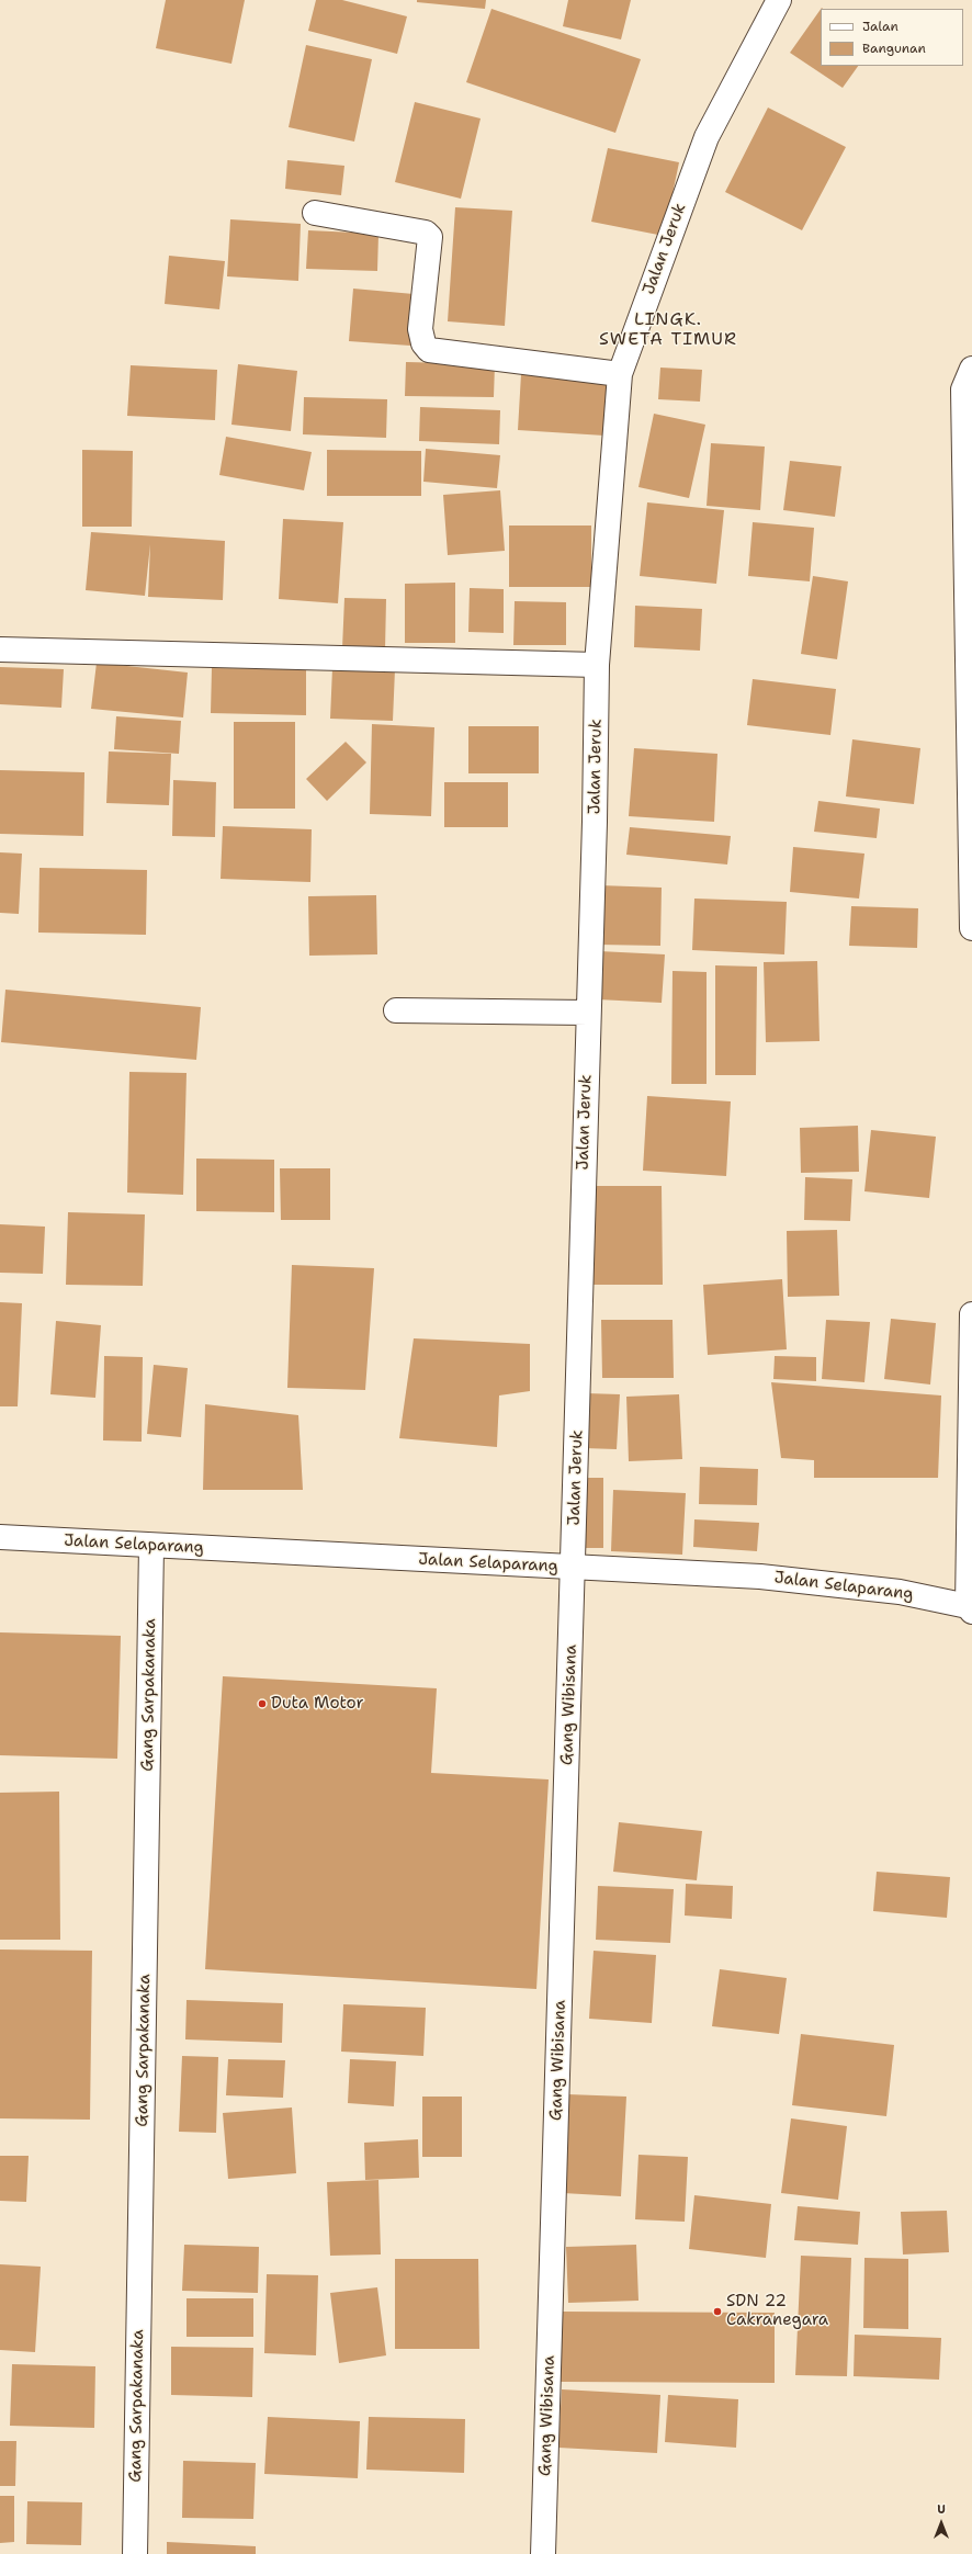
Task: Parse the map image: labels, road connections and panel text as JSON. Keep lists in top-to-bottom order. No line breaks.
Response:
{"streets":{"street":["Jalan Jeruk","Jalan Selaparang","Gang Sarpakanaka","Gang Wibisana"]},"crossings":[["Jalan Jeruk","Jalan Selaparang"],["Jalan Jeruk","Gang Wibisana"],["Jalan Selaparang","Gang Sarpakanaka"],["Jalan Selaparang","Gang Wibisana"]],"districts":["LINGK. SWETA TIMUR"],"places":["Duta Motor","SDN 22 Cakranegara"],"legend":["Jalan","Bangunan"],"north":"top"}
